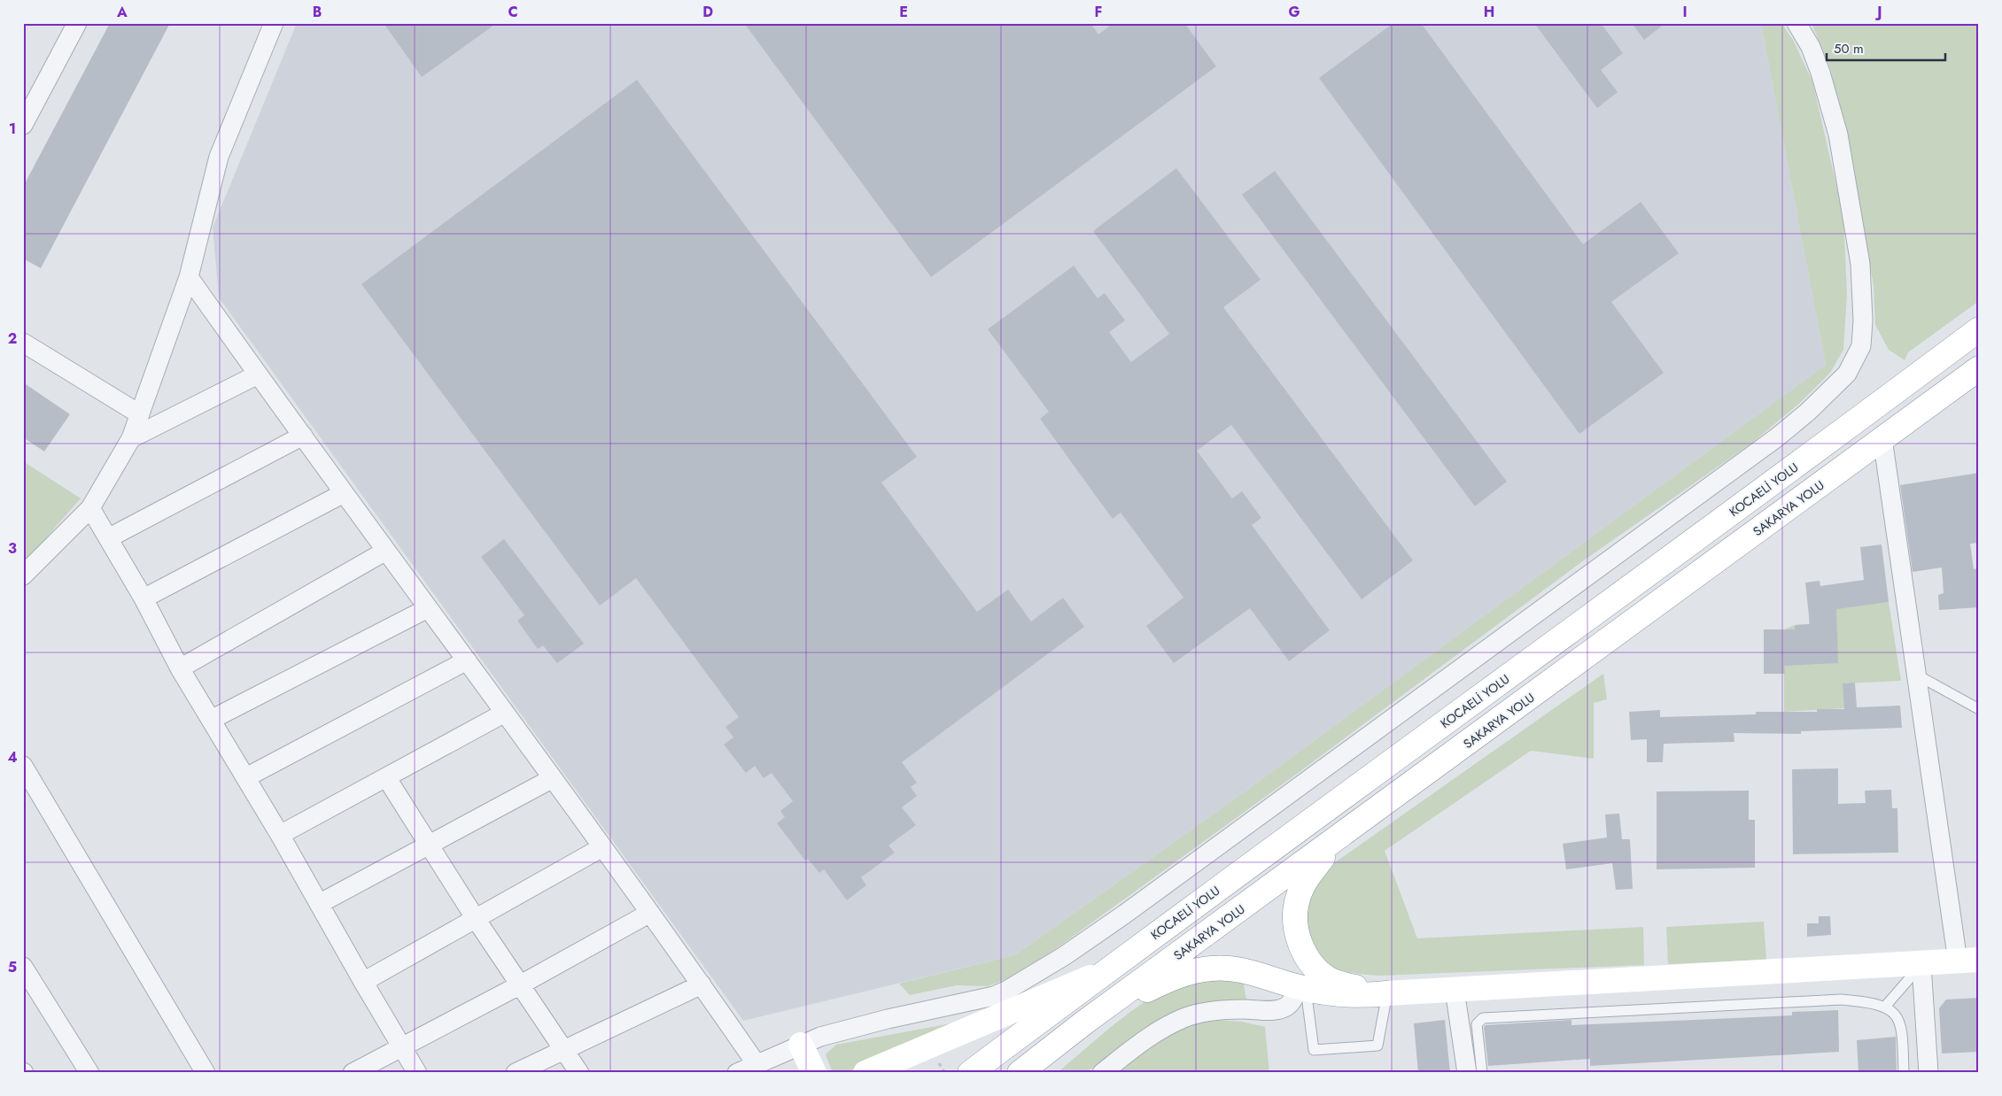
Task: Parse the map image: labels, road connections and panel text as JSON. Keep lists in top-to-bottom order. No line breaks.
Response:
{"streets":{"main road":["KOCAELİ YOLU","SAKARYA YOLU"]},"scale_bar":"50 m","grid":{"columns":["A","B","C","D","E","F","G","H","I","J"],"rows":["1","2","3","4","5"]}}
